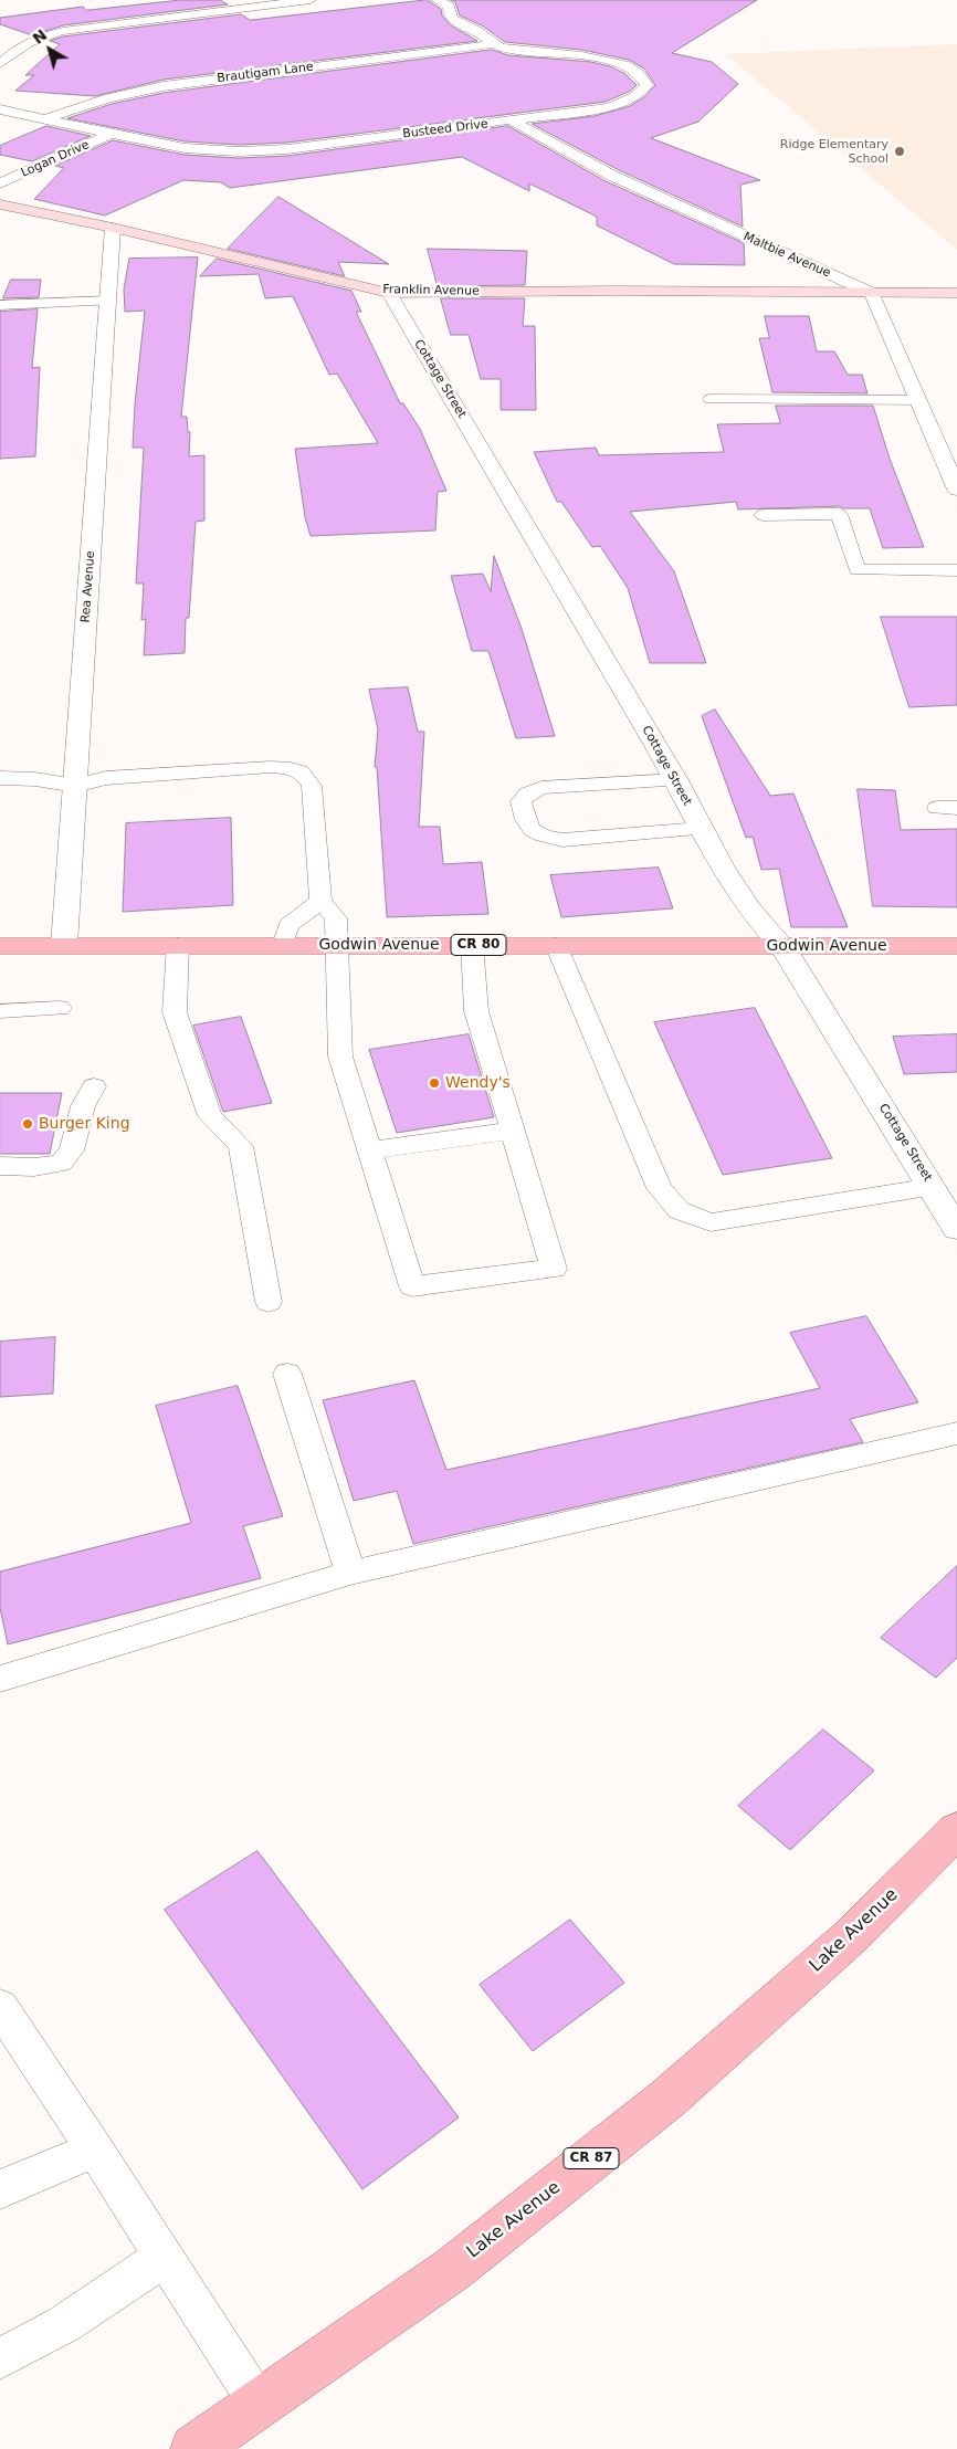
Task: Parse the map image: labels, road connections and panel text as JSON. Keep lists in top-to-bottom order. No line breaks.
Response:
{"streets":{"main road":["Godwin Avenue","CR 80","Lake Avenue","CR 87"],"street":["Brautigam Lane","Busteed Drive","Logan Drive","Maltbie Avenue","Franklin Avenue","Cottage Street","Rea Avenue"]},"crossings":[["Brautigam Lane","Busteed Drive"],["Busteed Drive","Logan Drive"],["Busteed Drive","Maltbie Avenue"],["Maltbie Avenue","Franklin Avenue"],["Franklin Avenue","Cottage Street"],["Franklin Avenue","Rea Avenue"],["Cottage Street","Godwin Avenue"],["Rea Avenue","Godwin Avenue"]],"places":["Ridge Elementary School","Wendy's","Burger King"],"north":"top left"}
